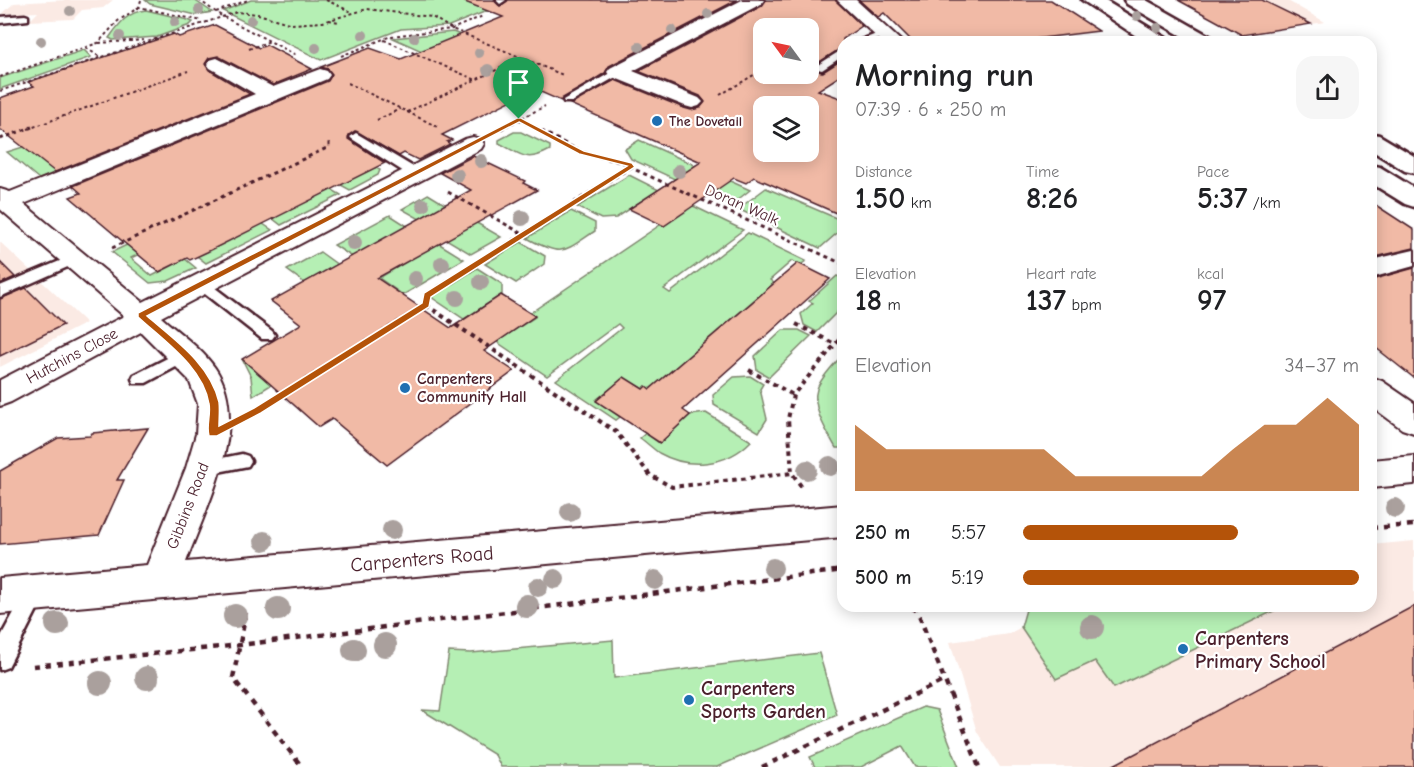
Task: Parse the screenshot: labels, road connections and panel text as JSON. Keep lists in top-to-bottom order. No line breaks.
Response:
{"streets":{"street":["Hutchins Close","Gibbins Road","Carpenters Road"],"path":["Doran Walk"]},"crossings":[["Hutchins Close","Gibbins Road"],["Gibbins Road","Carpenters Road"]],"places":["The Dovetail","Carpenters Community Hall","Carpenters Primary School","Carpenters Sports Garden"],"north":"top left","page":{"heading":["Morning run","07:39 · 6 × 250 m"],"stats":[["Distance","1.50 km"],["Time","8:26"],["Pace","5:37 /km"],["Elevation","18 m"],["Heart rate","137 bpm"],["kcal","97"]],"chart":["Elevation","34–37 m"],"list":[{"name":"250 m","note":"5:57"},{"name":"500 m","note":"5:19"}]}}
